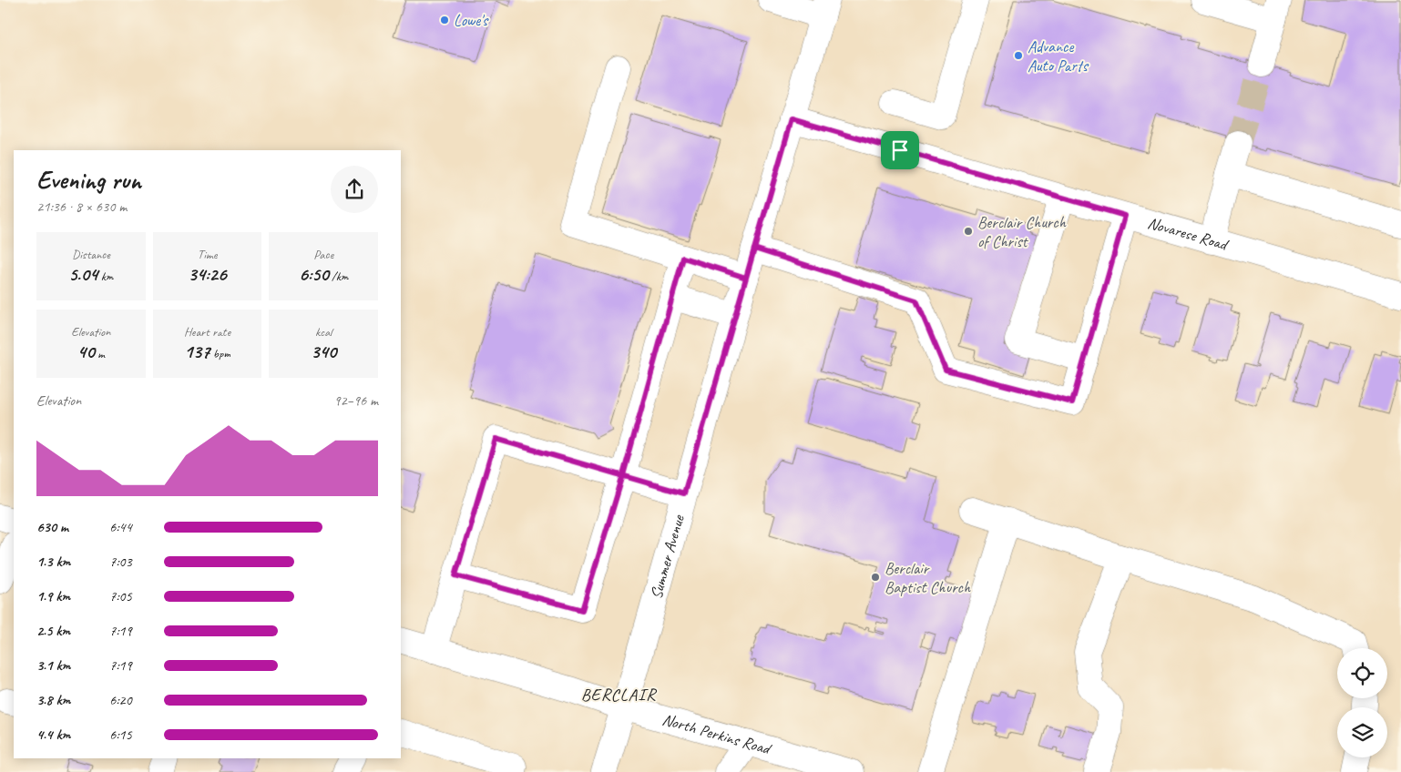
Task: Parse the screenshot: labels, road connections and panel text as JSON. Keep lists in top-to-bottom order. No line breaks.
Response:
{"streets":{"main road":["Novarese Road","Summer Avenue","North Perkins Road"]},"crossings":[["Novarese Road","Summer Avenue"],["Summer Avenue","North Perkins Road"]],"districts":["BERCLAIR"],"places":["Lowe's","Advance Auto Parts","Berclair Church of Christ","Berclair Baptist Church"],"page":{"heading":["Evening run","21:36 · 8 × 630 m"],"stats":[["Distance","5.04 km"],["Time","34:26"],["Pace","6:50 /km"],["Elevation","40 m"],["Heart rate","137 bpm"],["kcal","340"]],"chart":["Elevation","92–96 m"],"list":[{"name":"630 m","note":"6:44"},{"name":"1.3 km","note":"7:03"},{"name":"1.9 km","note":"7:05"},{"name":"2.5 km","note":"7:19"},{"name":"3.1 km","note":"7:19"},{"name":"3.8 km","note":"6:20"},{"name":"4.4 km","note":"6:15"}]}}
